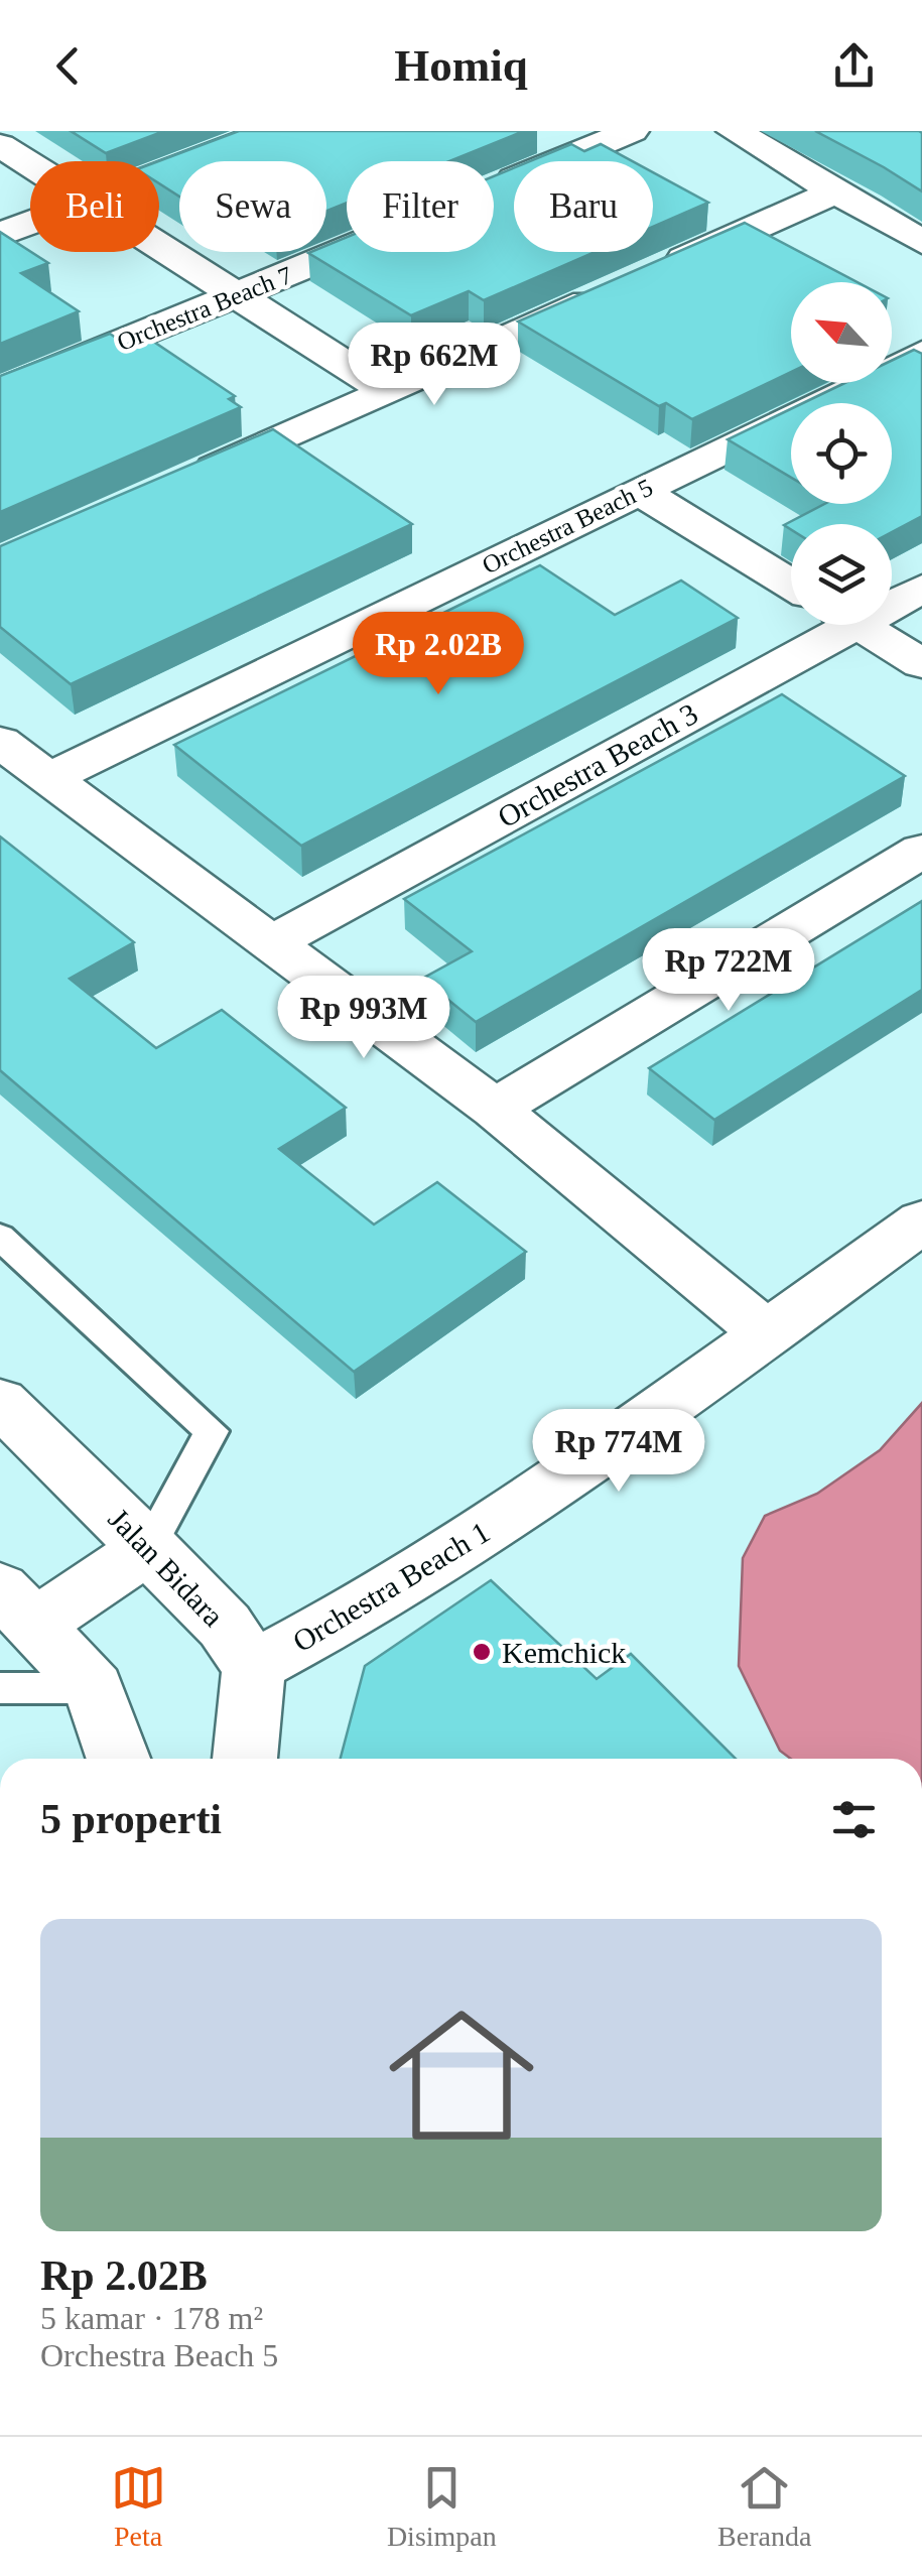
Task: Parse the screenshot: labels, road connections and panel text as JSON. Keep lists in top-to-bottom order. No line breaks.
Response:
{"streets":{"street":["Orchestra Beach 7","Orchestra Beach 5","Orchestra Beach 3","Jalan Bidara","Orchestra Beach 1"]},"crossings":[["Jalan Bidara","Orchestra Beach 1"]],"places":["Kemchick"],"north":"top left","page":{"header":"Homiq","chip":["Beli","Sewa","Filter","Baru"],"price":["Rp 662M","Rp 2.02B","Rp 722M","Rp 993M","Rp 774M"],"heading":"5 properti","list":[{"name":"Rp 2.02B","note":"5 kamar · 178 m² · Orchestra Beach 5"}],"tabs":["Peta","Disimpan","Beranda"]}}
